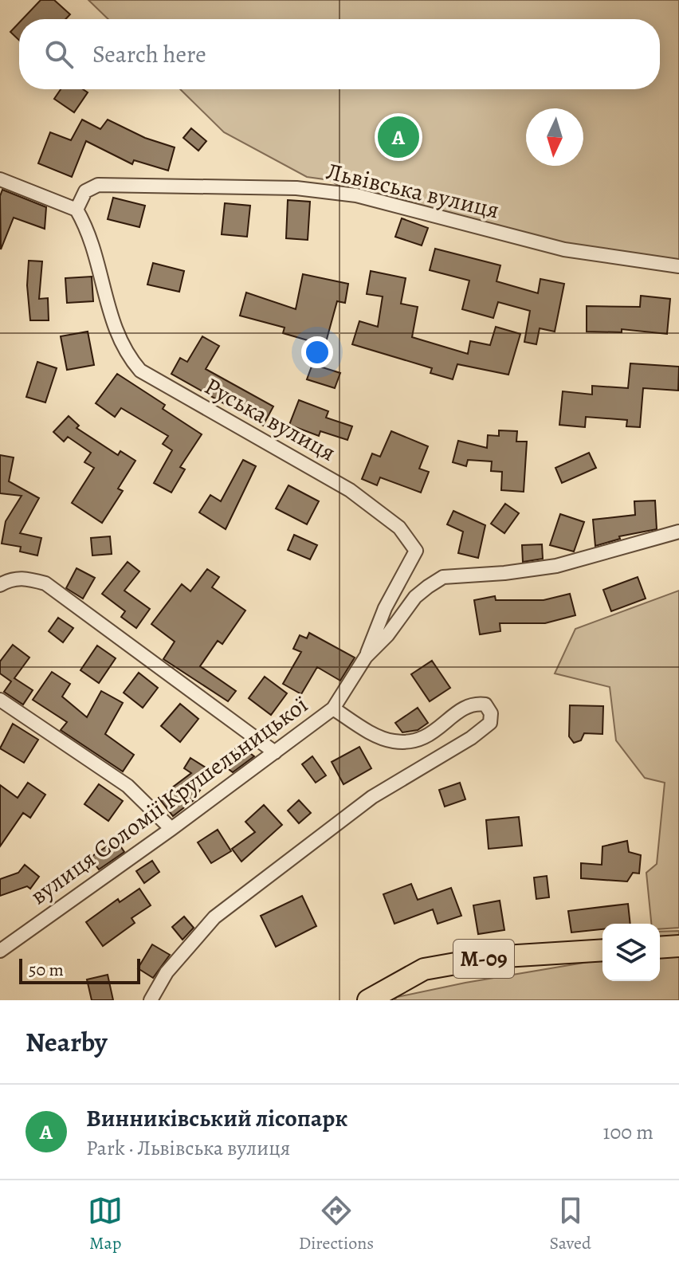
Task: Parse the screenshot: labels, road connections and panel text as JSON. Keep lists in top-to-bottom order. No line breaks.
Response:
{"streets":{"main road":["М-09"],"street":["Львівська вулиця","Руська вулиця","вулиця Соломії Крушельницької"]},"crossings":[["Львівська вулиця","Руська вулиця"],["Руська вулиця","вулиця Соломії Крушельницької"]],"scale_bar":"50 m","north":"bottom","page":{"search":"Search here","pins":"A","scale":"50 m","heading":"Nearby","list":[{"mark":"A","name":"Винниківський лісопарк","note":"Park · Львівська вулиця","value":"100 m"}],"nav":["Map","Directions","Saved"]}}
